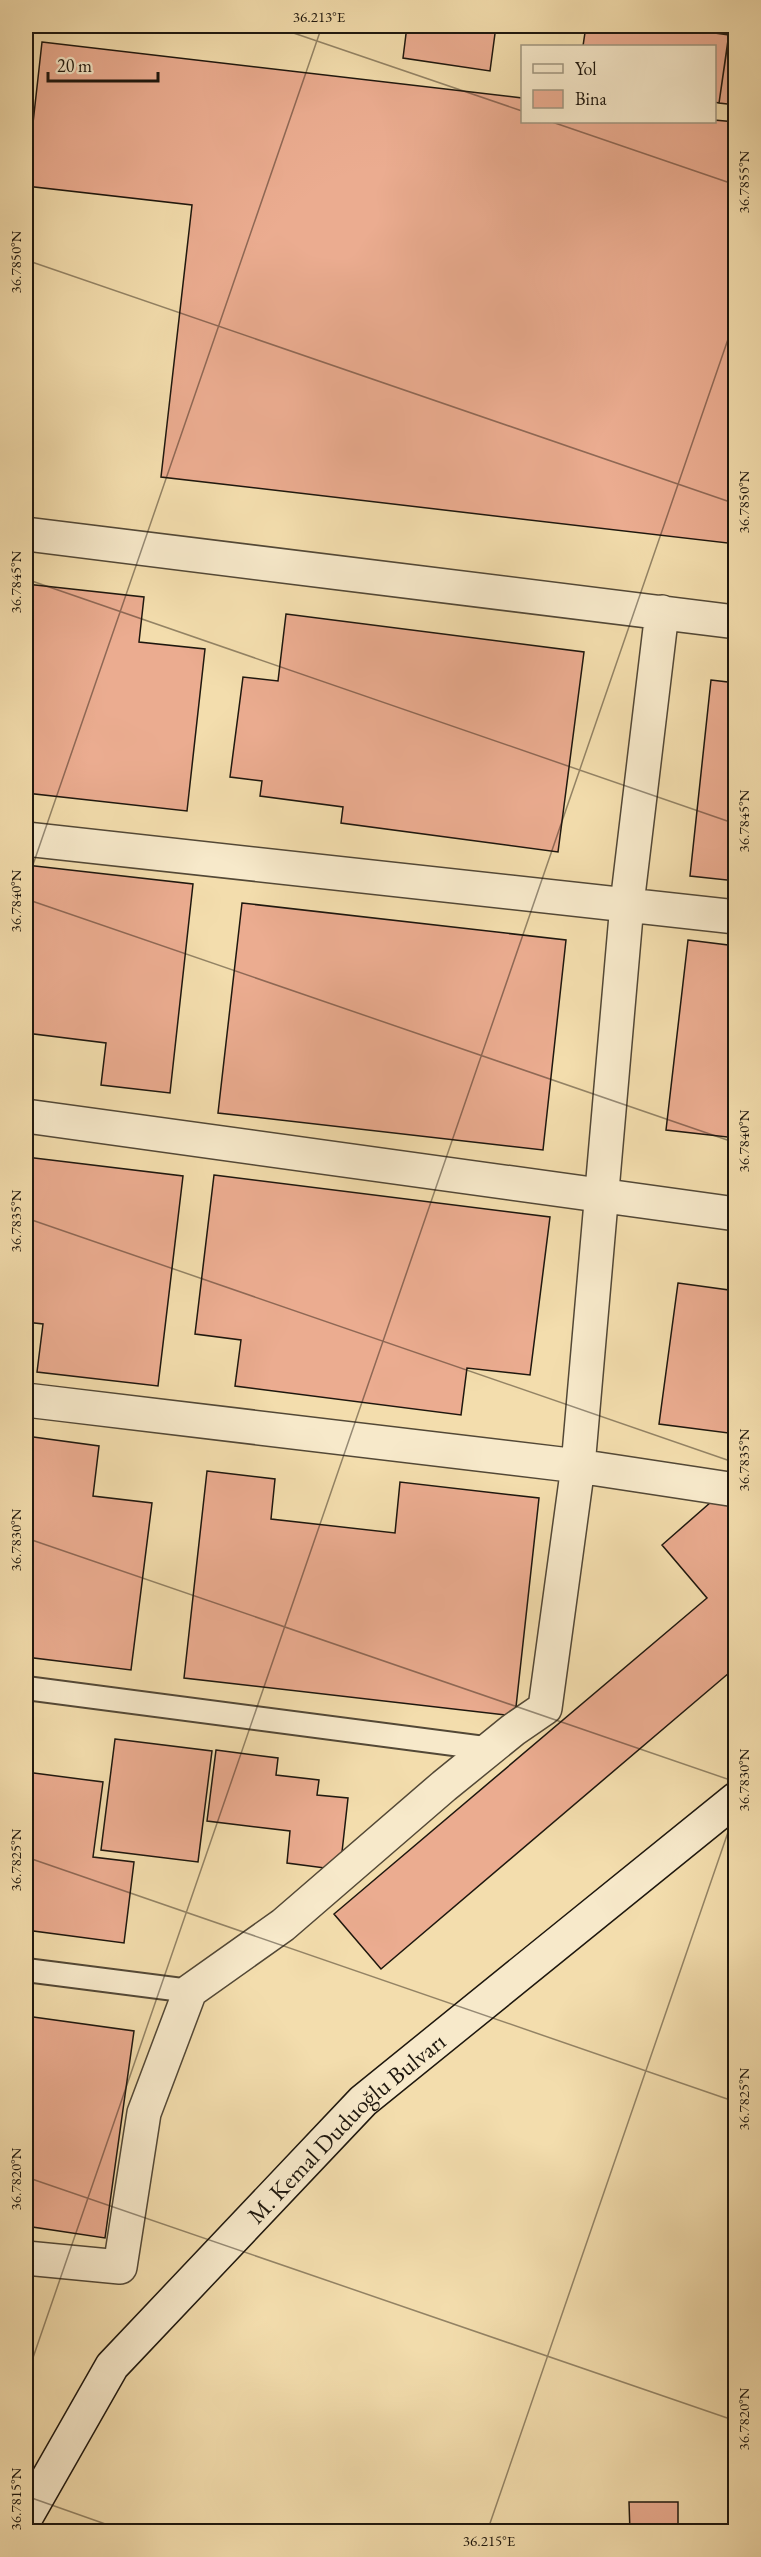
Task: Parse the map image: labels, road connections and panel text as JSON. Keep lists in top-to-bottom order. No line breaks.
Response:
{"streets":{"street":["M. Kemal Duduoğlu Bulvarı"]},"legend":["Yol","Bina"],"scale_bar":"20 m","coordinates":["36.213°E","36.7855°N","36.7850°N","36.7845°N","36.7840°N","36.7835°N","36.7830°N","36.7825°N","36.7820°N","36.7815°N","36.215°E"]}
